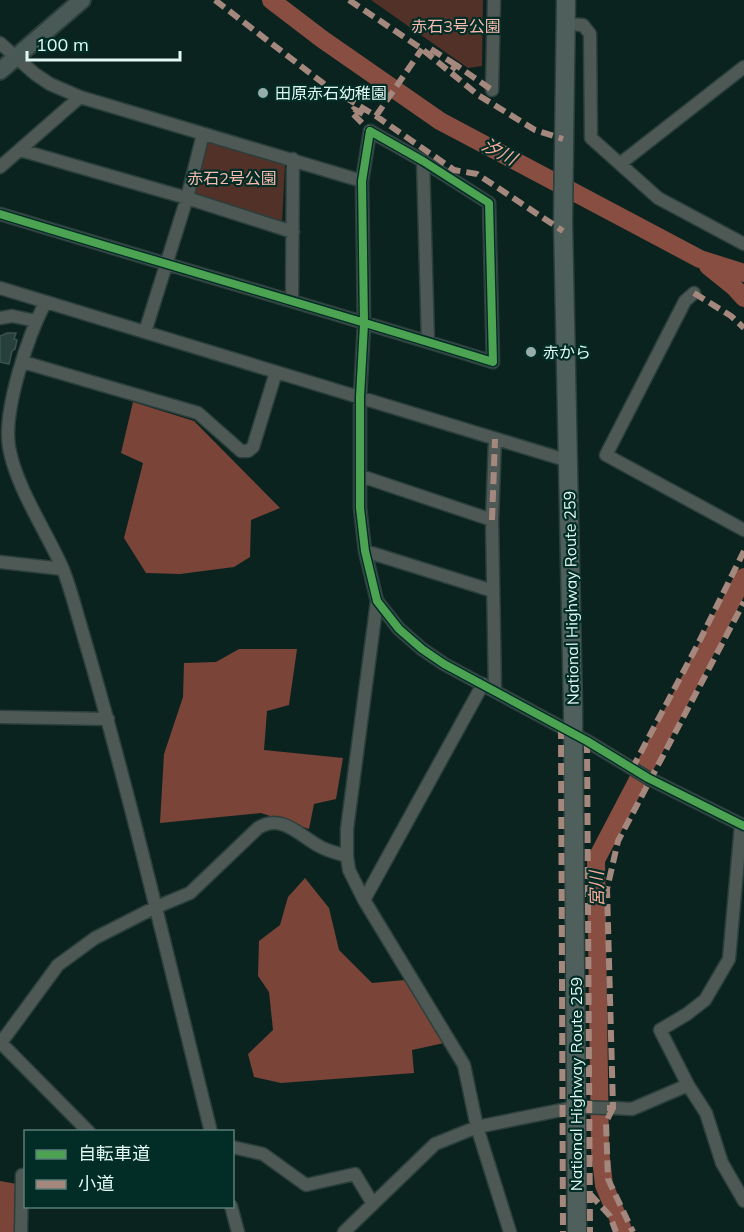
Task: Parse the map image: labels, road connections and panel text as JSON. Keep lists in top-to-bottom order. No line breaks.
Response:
{"streets":{"highway":["National Highway Route 259"]},"water":["汐川","宮川"],"parks":["赤石3号公園","赤石2号公園"],"places":["田原赤石幼稚園","赤から"],"legend":["自転車道","小道"],"scale_bar":"100 m"}
